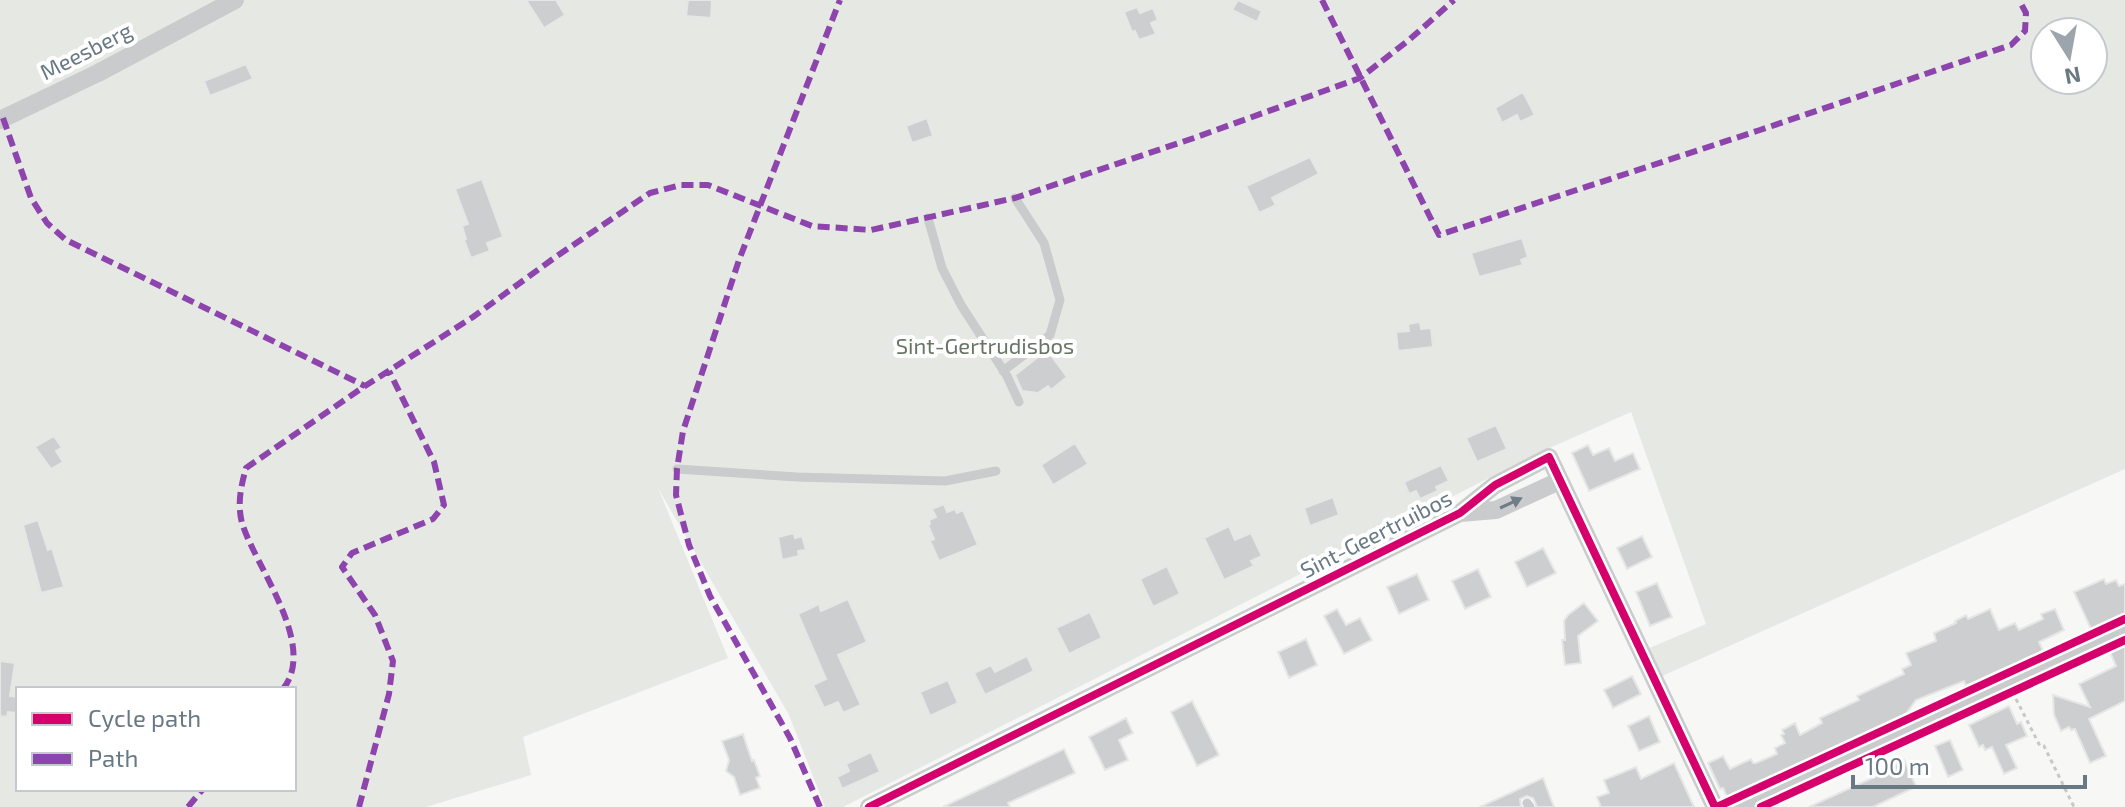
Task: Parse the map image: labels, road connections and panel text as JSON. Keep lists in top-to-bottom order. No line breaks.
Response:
{"streets":{"street":["Meesberg","Sint-Geertruibos"]},"parks":["Sint-Gertrudisbos"],"legend":["Cycle path","Path"],"scale_bar":"100 m","north":"bottom"}
